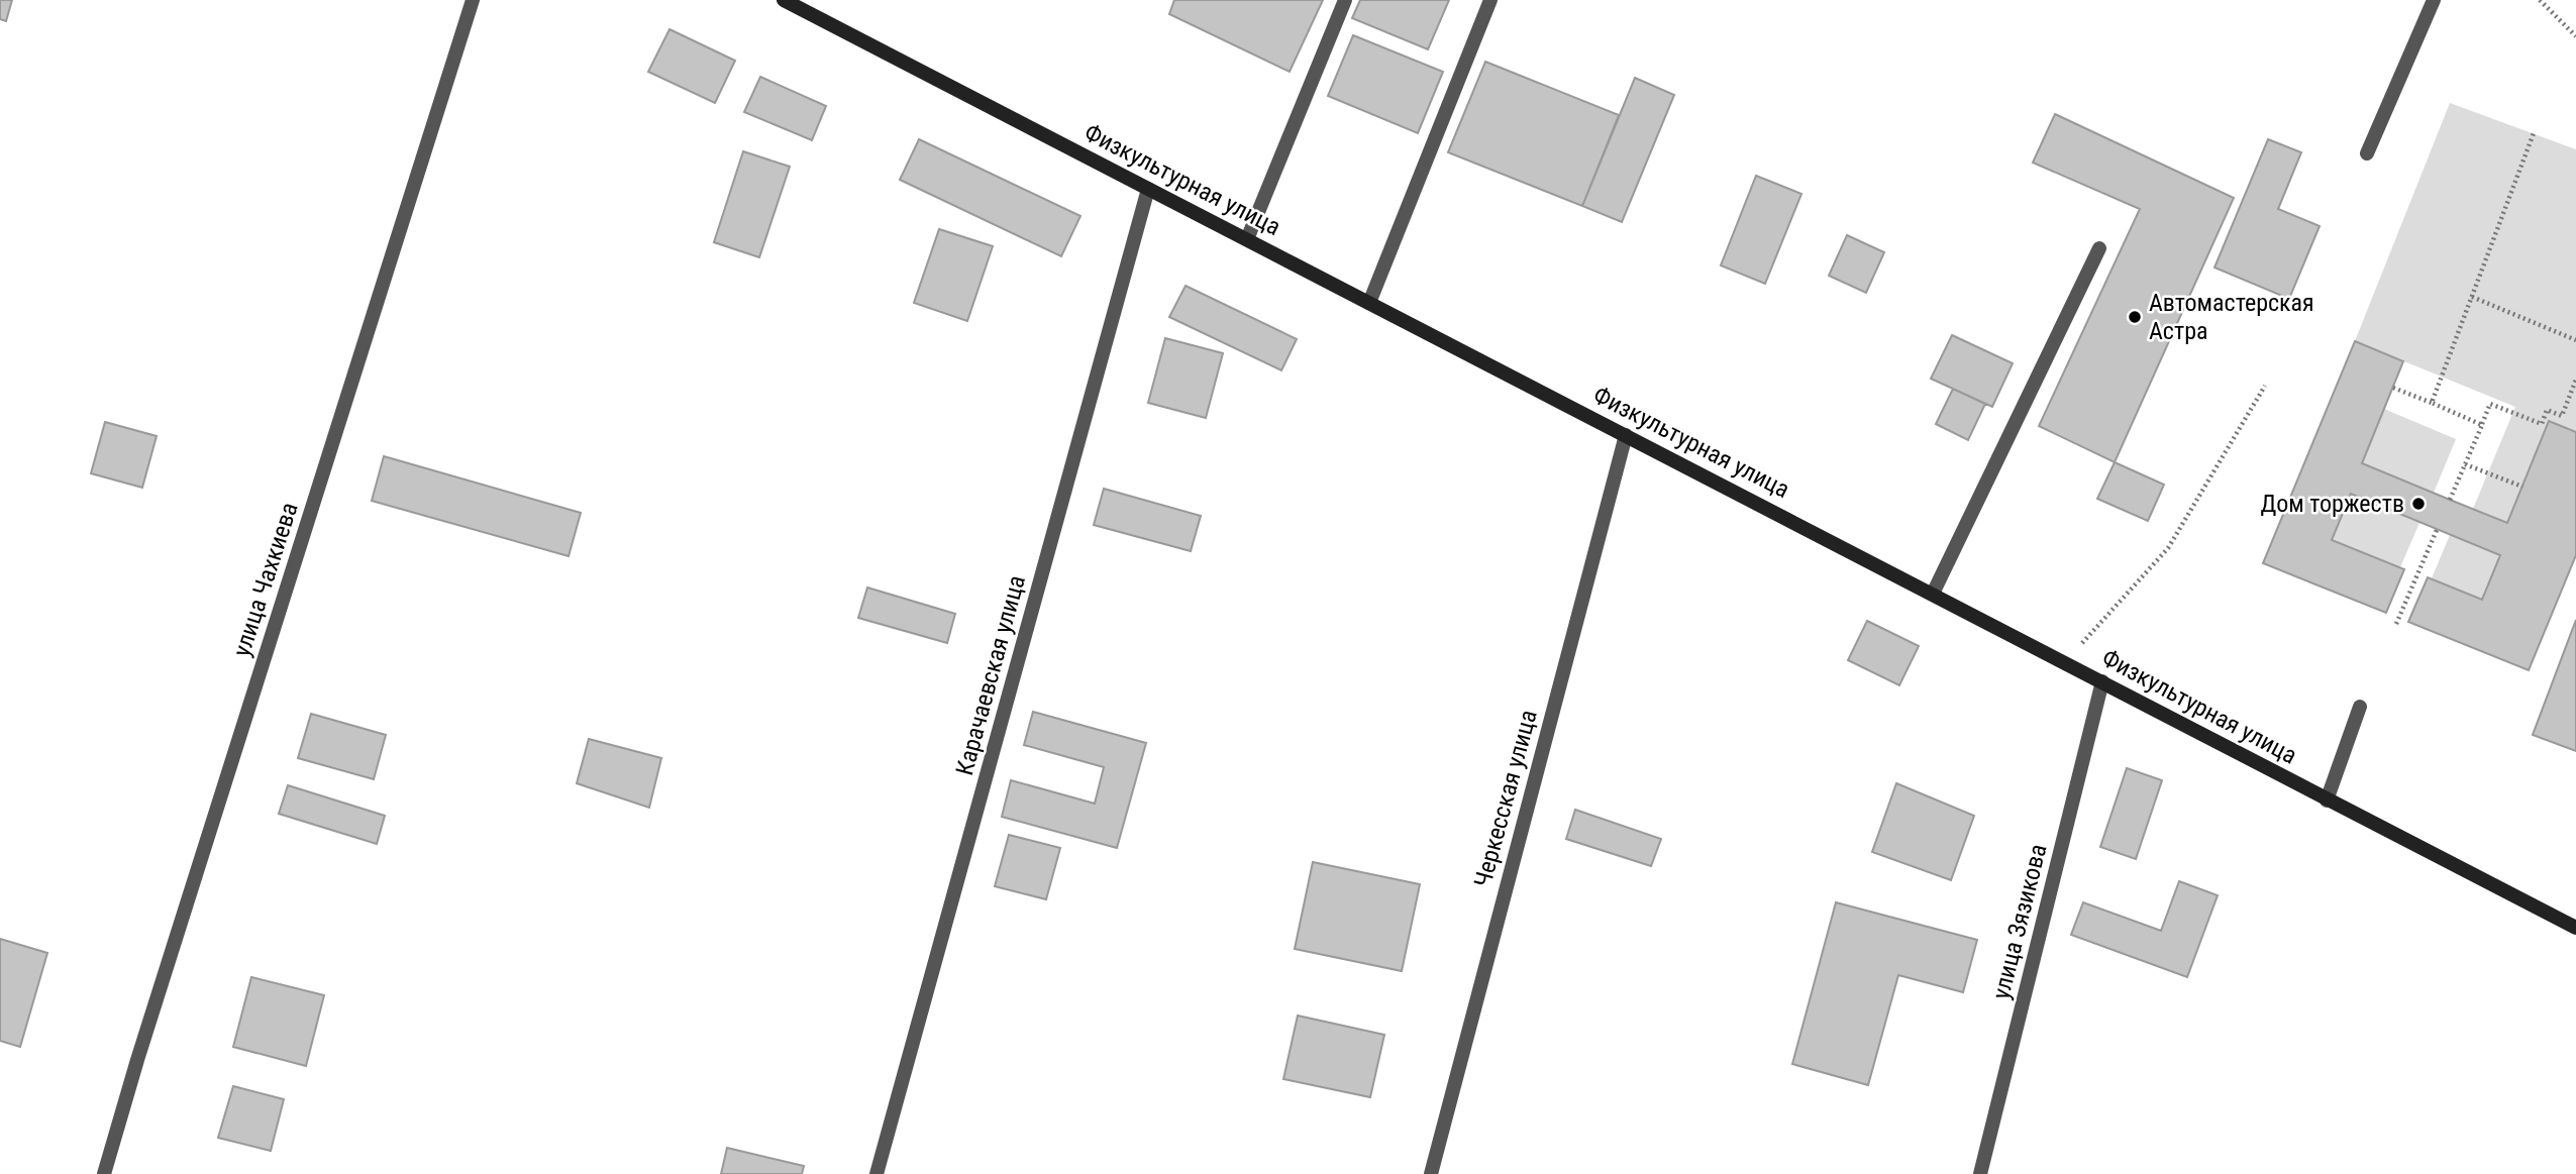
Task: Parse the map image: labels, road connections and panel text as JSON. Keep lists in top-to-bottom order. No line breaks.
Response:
{"streets":{"main road":["Физкультурная улица"],"street":["улица Чахкиева","Карачаевская улица","Черкесская улица","улица Зязикова"]},"crossings":[["Физкультурная улица","Карачаевская улица"],["Физкультурная улица","Черкесская улица"],["Физкультурная улица","улица Зязикова"]],"places":["Автомастерская Астра","Дом торжеств"]}
